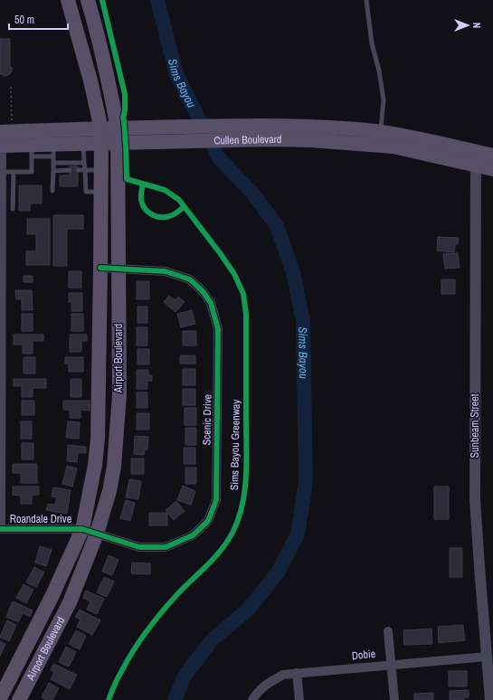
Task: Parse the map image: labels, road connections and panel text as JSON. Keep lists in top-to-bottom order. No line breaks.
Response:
{"streets":{"main road":["Cullen Boulevard","Airport Boulevard"],"street":["Scenic Drive","Sunbeam Street","Roandale Drive","Dobie"],"cycle path":["Sims Bayou Greenway"]},"crossings":[["Cullen Boulevard","Airport Boulevard"],["Cullen Boulevard","Sunbeam Street"],["Airport Boulevard","Scenic Drive"],["Airport Boulevard","Roandale Drive"],["Scenic Drive","Roandale Drive"],["Sunbeam Street","Dobie"]],"water":["Sims Bayou"],"scale_bar":"50 m","north":"right"}
